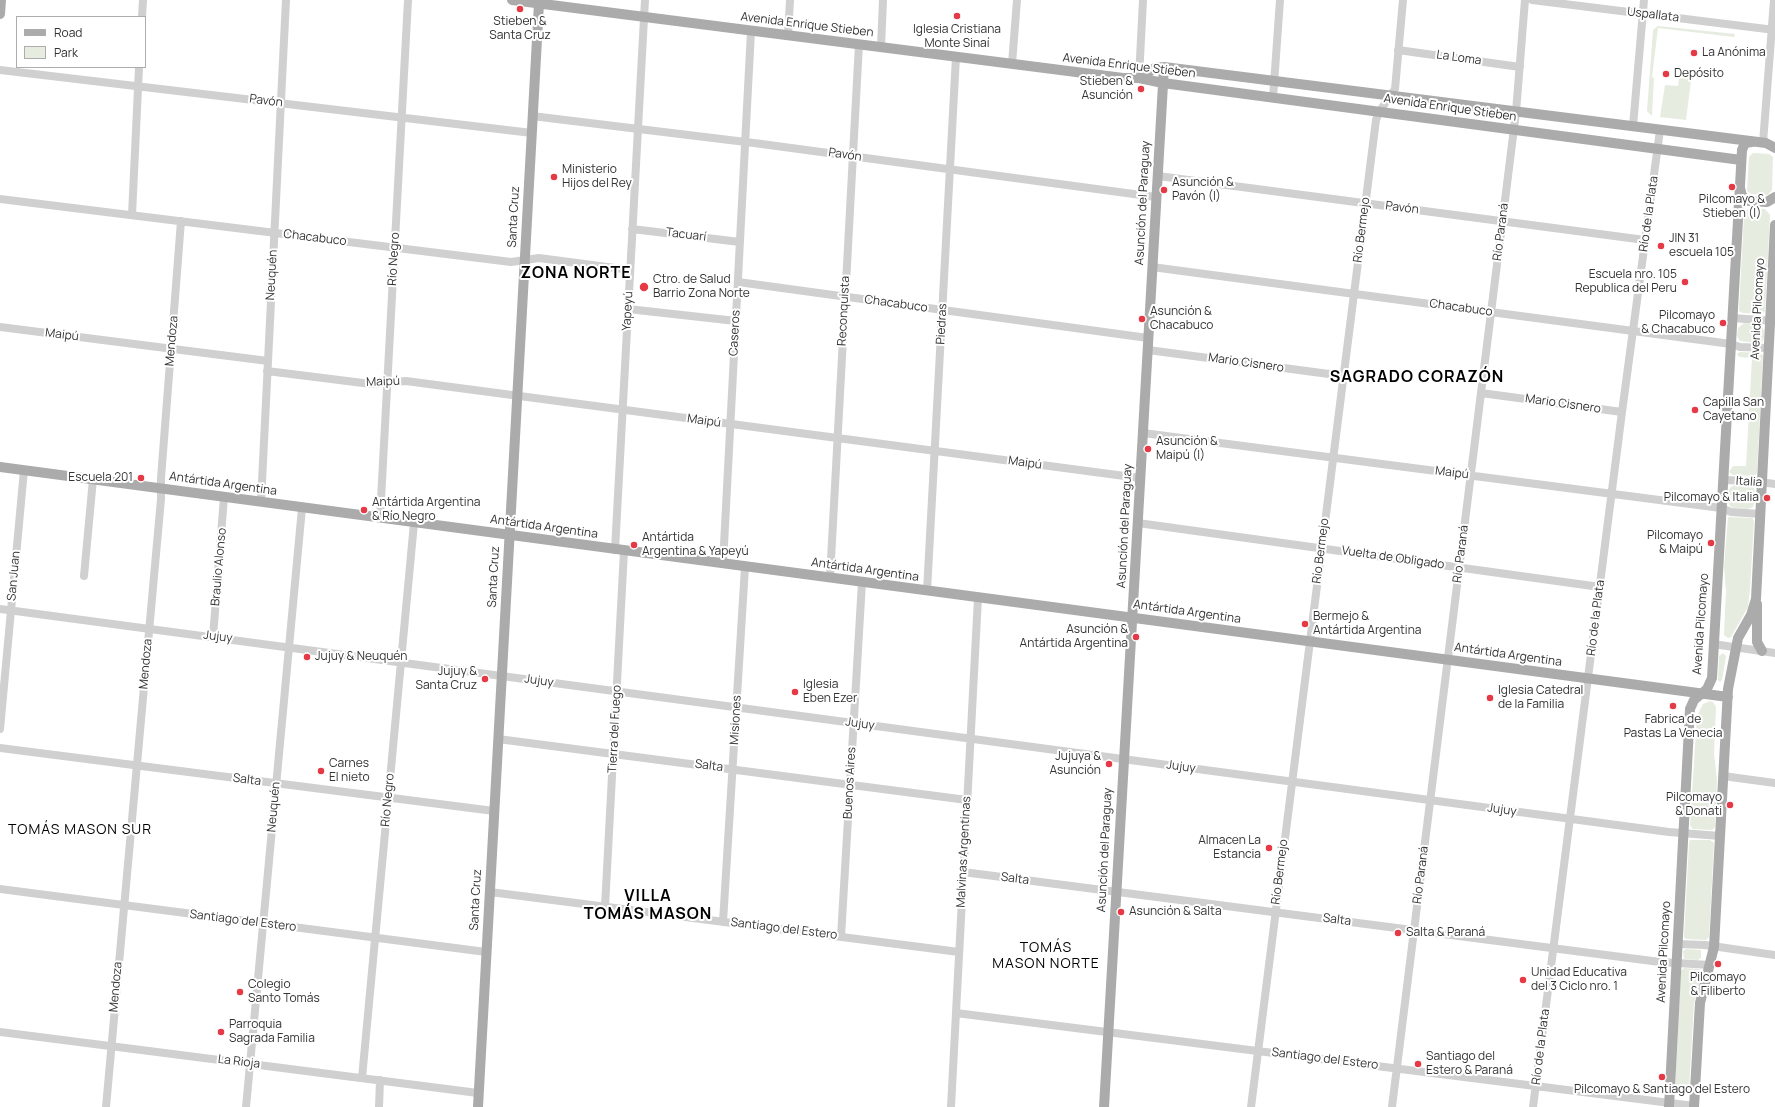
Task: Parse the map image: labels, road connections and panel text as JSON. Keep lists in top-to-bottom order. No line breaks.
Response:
{"streets":{"main road":["Avenida Enrique Stieben","Asunción del Paraguay","Santa Cruz","Avenida Pilcomayo","Antártida Argentina"],"street":["Uspallata","La Loma","Pavón","Río de la Plata","Río Bermejo","Río Paraná","Tacuarí","Chacabuco","Río Negro","Neuquén","Yapeyú","Reconquista","Piedras","Caseros","Maipú","Mendoza","Mario Cisnero","Italia","Vuelta de Obligado","Braulio Alonso","San Juan","Jujuy","Misiones","Tierra del Fuego","Salta","Buenos Aires","Malvinas Argentinas","Santiago del Estero","La Rioja"]},"crossings":[["Avenida Enrique Stieben","Asunción del Paraguay"],["Avenida Enrique Stieben","Río de la Plata"],["Avenida Enrique Stieben","Santa Cruz"],["Avenida Enrique Stieben","Río Bermejo"],["Avenida Enrique Stieben","Río Paraná"],["Avenida Enrique Stieben","Avenida Pilcomayo"],["Avenida Enrique Stieben","Yapeyú"],["Avenida Enrique Stieben","Reconquista"],["Avenida Enrique Stieben","Piedras"],["Avenida Enrique Stieben","Caseros"],["La Loma","Río Bermejo"],["La Loma","Río Paraná"],["Pavón","Asunción del Paraguay"],["Pavón","Río de la Plata"],["Pavón","Santa Cruz"],["Pavón","Río Bermejo"],["Pavón","Río Paraná"],["Pavón","Río Negro"],["Pavón","Neuquén"],["Pavón","Yapeyú"],["Pavón","Reconquista"],["Pavón","Piedras"],["Pavón","Caseros"],["Asunción del Paraguay","Chacabuco"],["Asunción del Paraguay","Maipú"],["Asunción del Paraguay","Mario Cisnero"],["Asunción del Paraguay","Antártida Argentina"],["Asunción del Paraguay","Vuelta de Obligado"],["Asunción del Paraguay","Jujuy"],["Asunción del Paraguay","Salta"],["Asunción del Paraguay","Santiago del Estero"],["Río de la Plata","Chacabuco"],["Río de la Plata","Maipú"],["Río de la Plata","Mario Cisnero"],["Río de la Plata","Antártida Argentina"],["Río de la Plata","Vuelta de Obligado"],["Río de la Plata","Jujuy"],["Río de la Plata","Salta"],["Río de la Plata","Santiago del Estero"],["Santa Cruz","Chacabuco"],["Santa Cruz","Maipú"],["Santa Cruz","Antártida Argentina"],["Santa Cruz","Jujuy"],["Santa Cruz","Salta"],["Santa Cruz","Santiago del Estero"],["Santa Cruz","La Rioja"],["Río Bermejo","Chacabuco"],["Río Bermejo","Maipú"],["Río Bermejo","Mario Cisnero"],["Río Bermejo","Antártida Argentina"],["Río Bermejo","Vuelta de Obligado"],["Río Bermejo","Jujuy"],["Río Bermejo","Salta"],["Río Bermejo","Santiago del Estero"],["Río Paraná","Chacabuco"],["Río Paraná","Maipú"],["Río Paraná","Mario Cisnero"],["Río Paraná","Antártida Argentina"],["Río Paraná","Vuelta de Obligado"],["Río Paraná","Jujuy"],["Río Paraná","Salta"],["Río Paraná","Santiago del Estero"],["Tacuarí","Yapeyú"],["Tacuarí","Caseros"],["Chacabuco","Río Negro"],["Chacabuco","Neuquén"],["Chacabuco","Avenida Pilcomayo"],["Chacabuco","Yapeyú"],["Chacabuco","Reconquista"],["Chacabuco","Piedras"],["Chacabuco","Caseros"],["Chacabuco","Mendoza"],["Río Negro","Maipú"],["Río Negro","Antártida Argentina"],["Río Negro","Jujuy"],["Río Negro","Salta"],["Río Negro","Santiago del Estero"],["Río Negro","La Rioja"],["Neuquén","Maipú"],["Neuquén","Antártida Argentina"],["Neuquén","Jujuy"],["Neuquén","Salta"],["Neuquén","Santiago del Estero"],["Neuquén","La Rioja"],["Avenida Pilcomayo","Maipú"],["Avenida Pilcomayo","Italia"],["Avenida Pilcomayo","Antártida Argentina"],["Avenida Pilcomayo","Jujuy"],["Avenida Pilcomayo","Salta"],["Avenida Pilcomayo","Santiago del Estero"],["Yapeyú","Maipú"],["Yapeyú","Antártida Argentina"],["Yapeyú","Tierra del Fuego"],["Reconquista","Maipú"],["Reconquista","Antártida Argentina"],["Piedras","Maipú"],["Piedras","Antártida Argentina"],["Caseros","Maipú"],["Caseros","Antártida Argentina"],["Maipú","Mendoza"],["Mendoza","Antártida Argentina"],["Mendoza","Jujuy"],["Mendoza","Salta"],["Mendoza","Santiago del Estero"],["Mendoza","La Rioja"],["Antártida Argentina","Braulio Alonso"],["Antártida Argentina","San Juan"],["Antártida Argentina","Misiones"],["Antártida Argentina","Tierra del Fuego"],["Antártida Argentina","Buenos Aires"],["Antártida Argentina","Malvinas Argentinas"],["Braulio Alonso","Jujuy"],["San Juan","Jujuy"],["Jujuy","Misiones"],["Jujuy","Tierra del Fuego"],["Jujuy","Buenos Aires"],["Jujuy","Malvinas Argentinas"],["Misiones","Salta"],["Misiones","Santiago del Estero"],["Tierra del Fuego","Salta"],["Tierra del Fuego","Santiago del Estero"],["Salta","Buenos Aires"],["Salta","Malvinas Argentinas"],["Buenos Aires","Santiago del Estero"],["Malvinas Argentinas","Santiago del Estero"]],"districts":["ZONA NORTE","SAGRADO CORAZÓN","TOMÁS MASON SUR","VILLA TOMÁS MASON","TOMÁS MASON NORTE"],"places":["Stieben & Santa Cruz","Iglesia Cristiana Monte Sinaí","La Anónima","Depósito","Stieben & Asunción","Ministerio Hijos del Rey","Pilcomayo & Stieben (I)","Asunción & Pavón (I)","JIN 31 escuela 105","Escuela nro. 105 Republica del Peru","Ctro. de Salud Barrio Zona Norte","Asunción & Chacabuco","Pilcomayo & Chacabuco","Capilla San Cayetano","Asunción & Maipú (I)","Escuela 201","Pilcomayo & Italia","Antártida Argentina & Río Negro","Pilcomayo & Maipú","Antártida Argentina & Yapeyú","Bermejo & Antártida Argentina","Asunción & Antártida Argentina","Jujuy & Neuquén","Jujuy & Santa Cruz","Iglesia Eben Ezer","Iglesia Catedral de la Familia","Fabrica de Pastas La Venecia","Jujuya & Asunción","Carnes El nieto","Pilcomayo & Donati","Almacen La Estancia","Asunción & Salta","Salta & Paraná","Pilcomayo & Filiberto","Unidad Educativa del 3 Ciclo nro. 1","Colegio Santo Tomás","Parroquia Sagrada Familia","Santiago del Estero & Paraná","Pilcomayo & Santiago del Estero"],"legend":["Road","Park"]}
